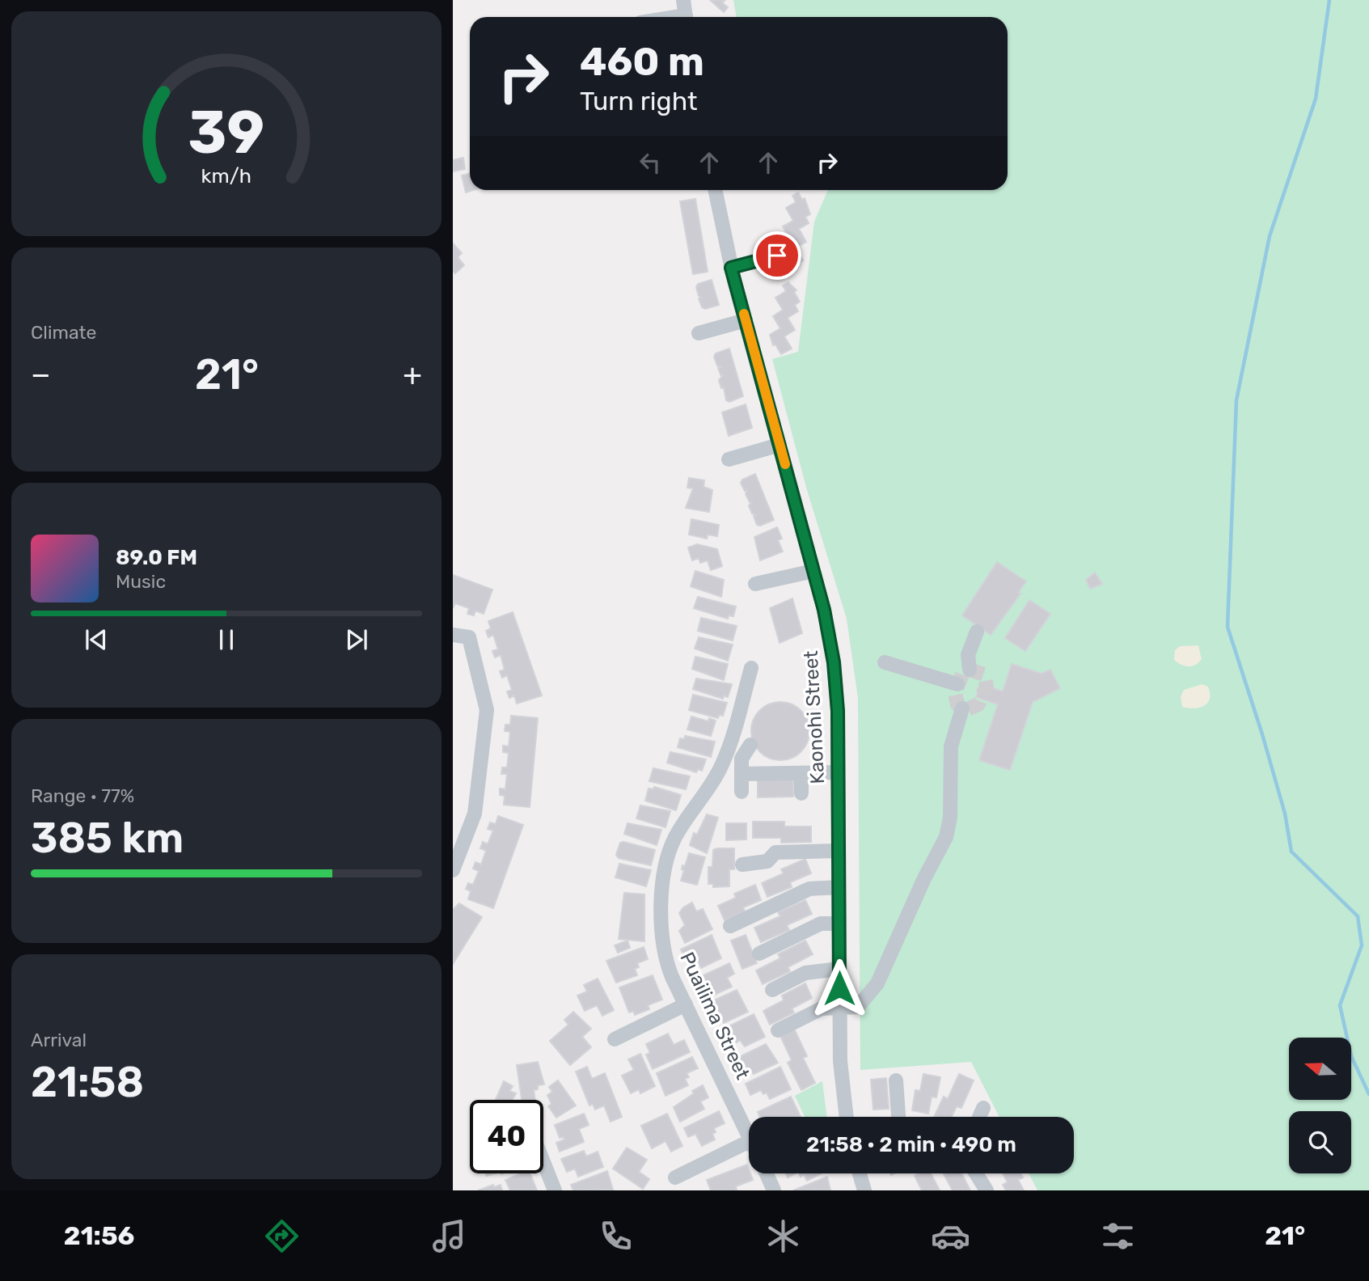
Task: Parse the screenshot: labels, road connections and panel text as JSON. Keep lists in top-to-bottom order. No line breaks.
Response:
{"streets":{"street":["Kaonohi Street","Puailima Street"]},"north":"left","page":{"turn":["460 m","Turn right"],"tile":["Climate",["Range · 77%","385 km"],["Arrival","21:58"]],"heat":["−","21°","+"],"song":["89.0 FM","Music"],"limit":"40","trip":"21:58 · 2 min · 490 m","tabs":["21:56","21°"],"gauge":["39","km/h"]}}
